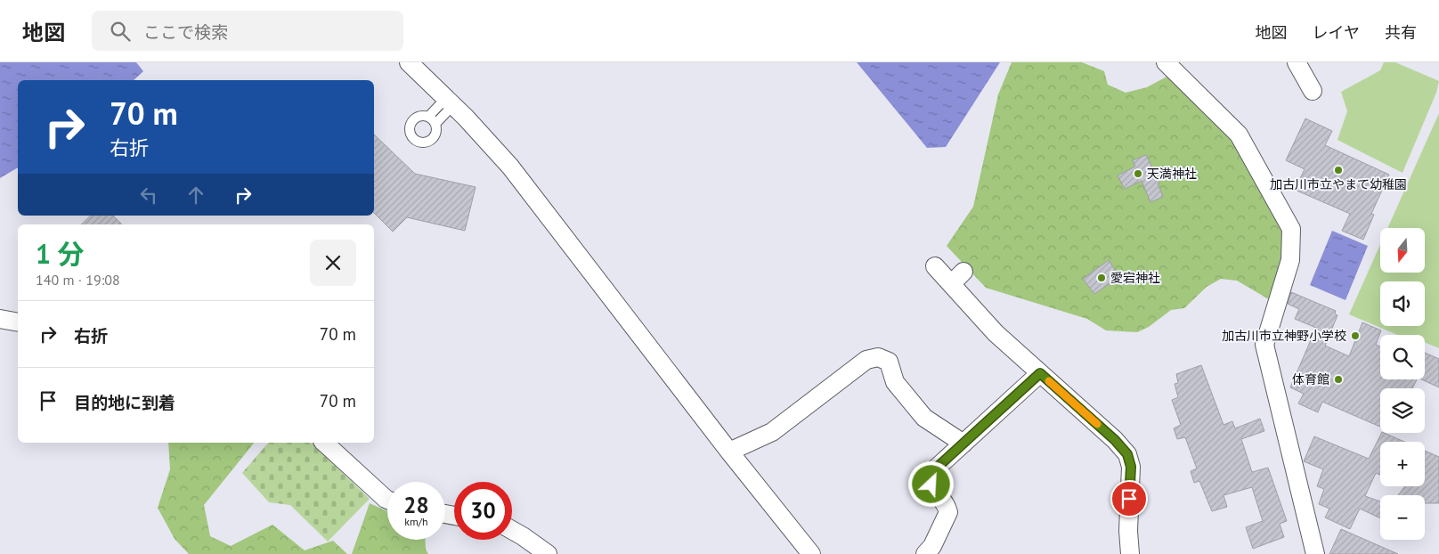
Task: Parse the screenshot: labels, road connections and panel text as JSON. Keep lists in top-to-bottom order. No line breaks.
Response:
{"places":["加古川市立やまて幼稚園","天満神社","愛宕神社","加古川市立神野小学校","体育館"],"north":"bottom","page":{"header":"地図","search":"ここで検索","nav":["地図","レイヤ","共有"],"turn":["70 m","右折"],"heading":["1 分","140 m · 19:08"],"map_buttons":["+","−"],"list":[{"name":"右折","value":"70 m"},{"name":"目的地に到着","value":"70 m"}],"speed":"28 km/h","limit":"30"}}
